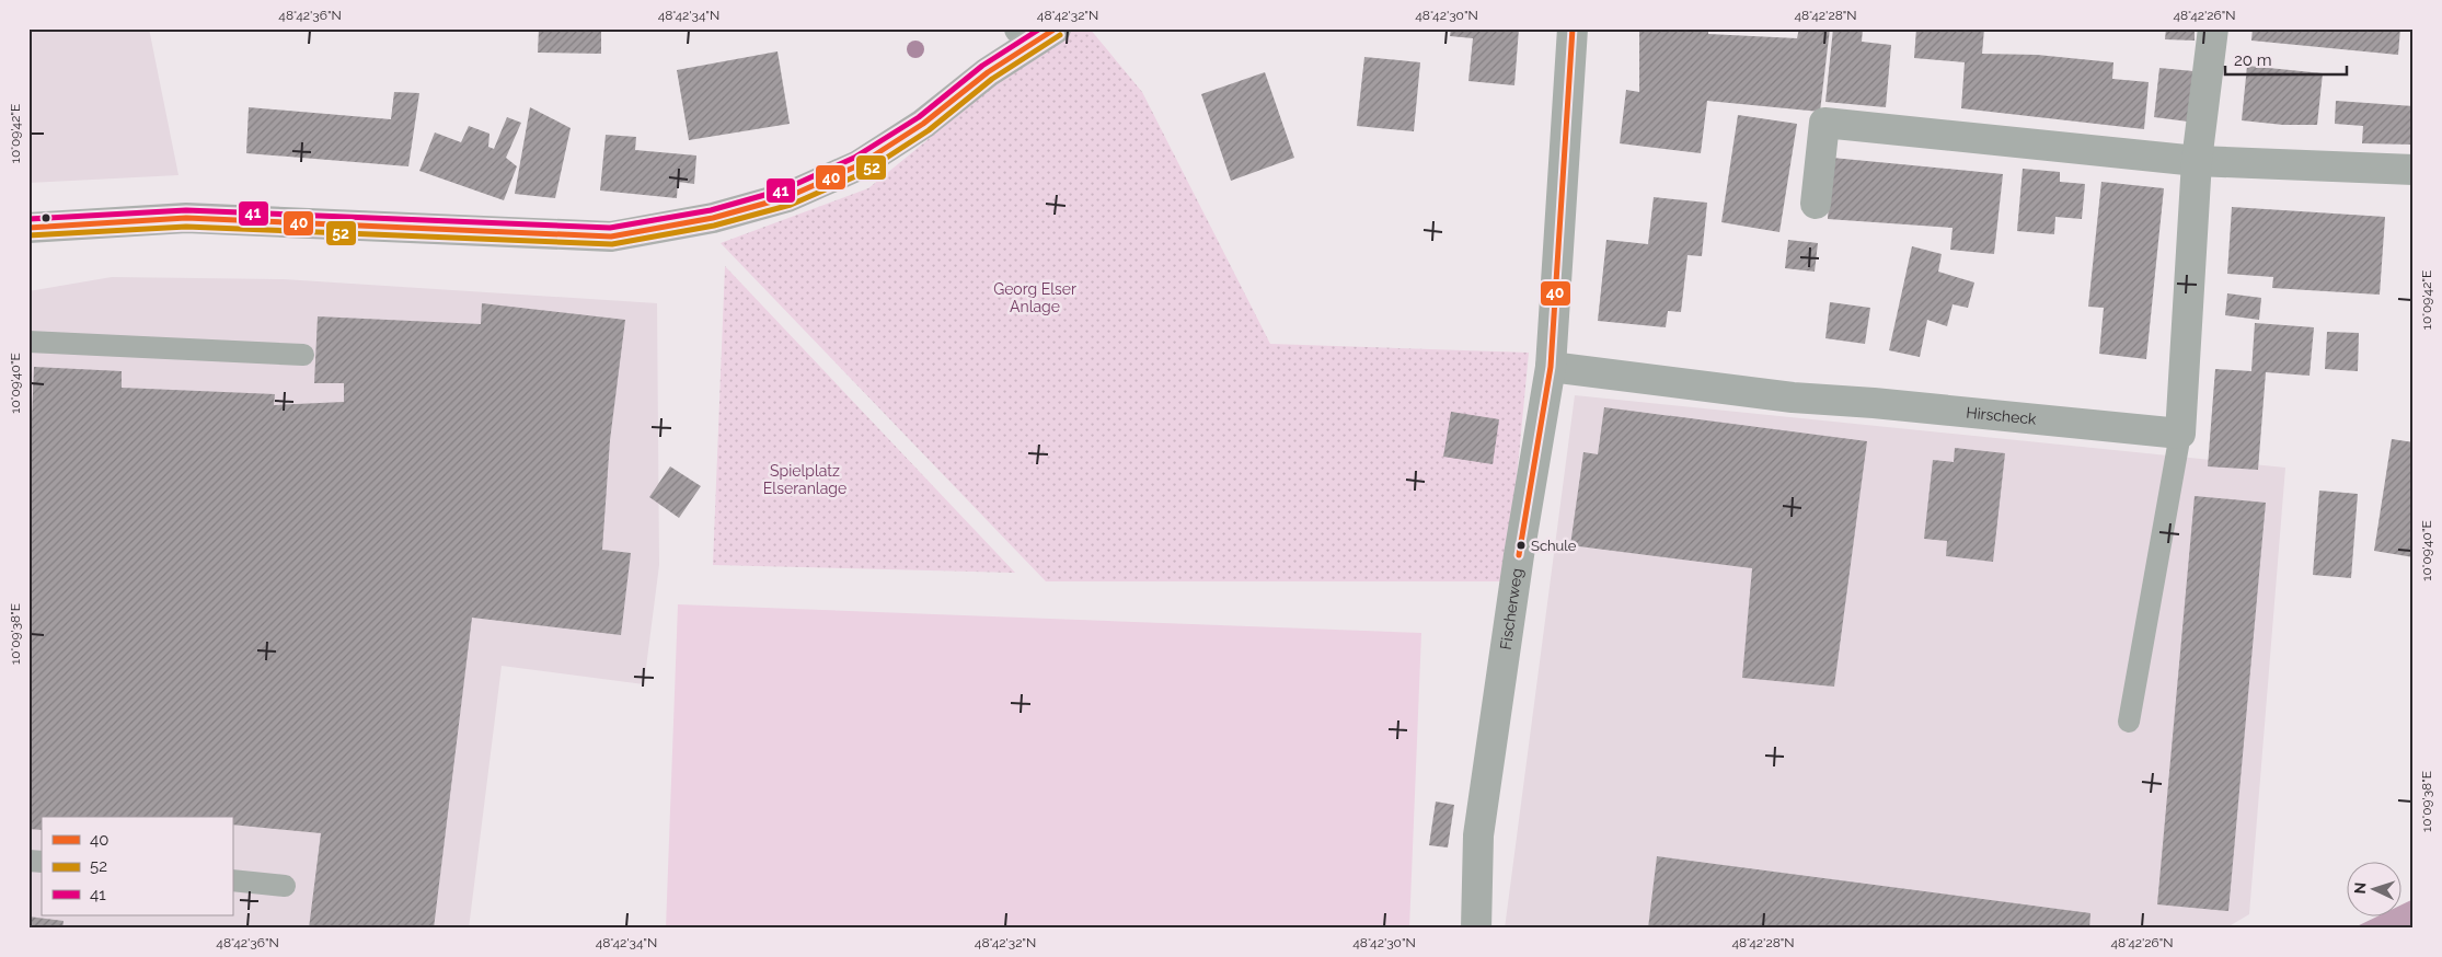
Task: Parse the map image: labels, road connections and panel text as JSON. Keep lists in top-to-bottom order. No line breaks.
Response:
{"streets":{"street":["Hirscheck","Fischerweg"]},"crossings":[["Hirscheck","Fischerweg"]],"parks":["Georg Elser Anlage","Spielplatz Elseranlage"],"places":["Schule"],"lines":["transit line 40","transit line 41","transit line 52"],"legend":["40","52","41"],"scale_bar":"20 m","north":"left","coordinates":["48°42'36\"N","48°42'34\"N","48°42'32\"N","48°42'30\"N","48°42'28\"N","48°42'26\"N","10°09'42\"E","10°09'40\"E","10°09'38\"E"]}
